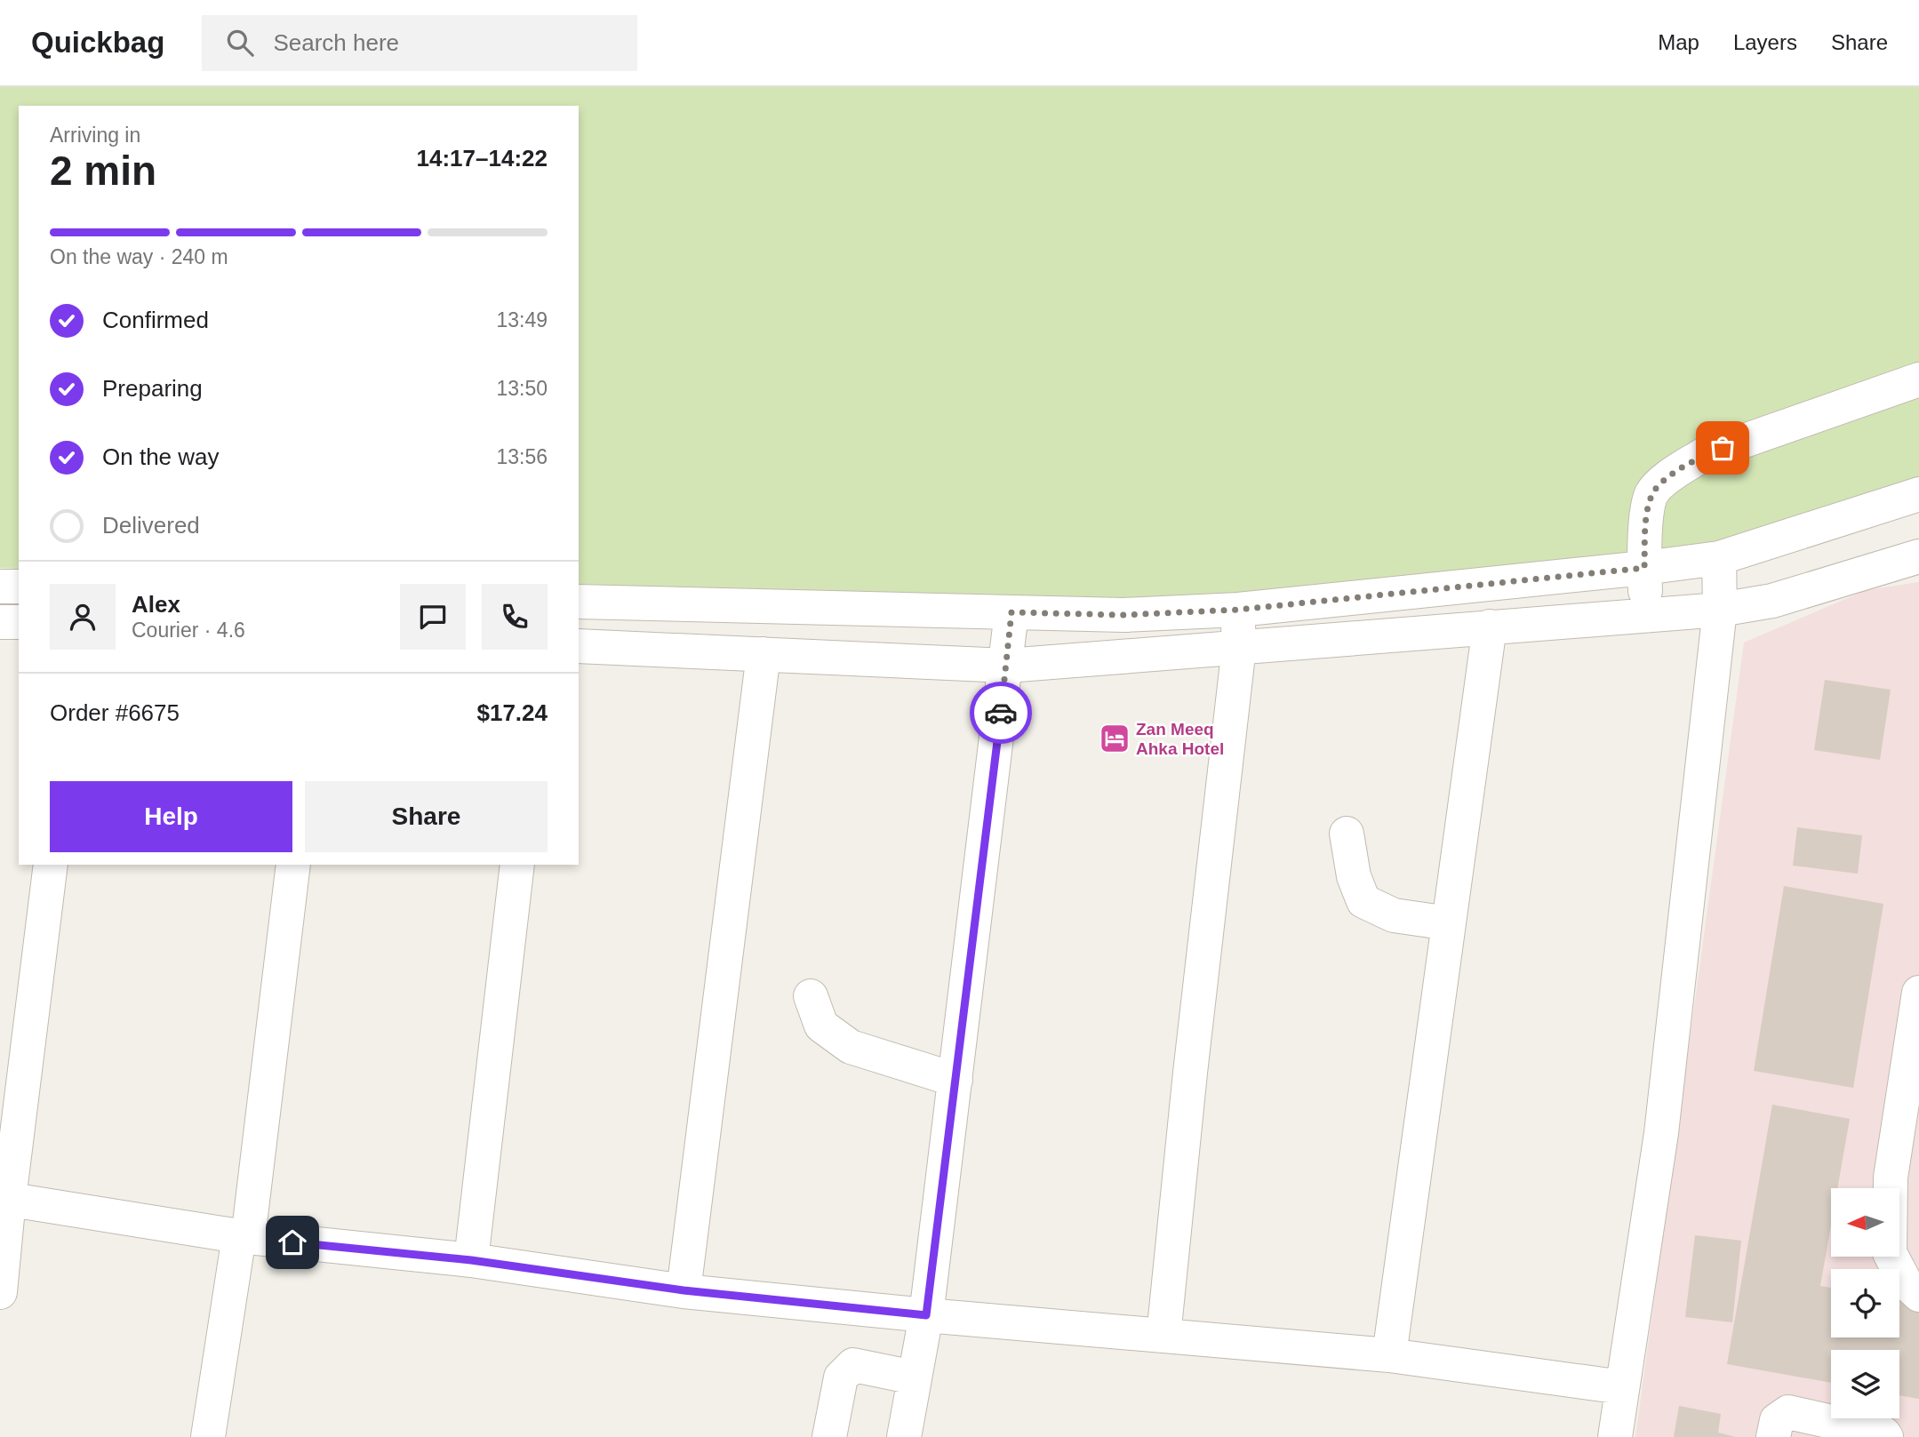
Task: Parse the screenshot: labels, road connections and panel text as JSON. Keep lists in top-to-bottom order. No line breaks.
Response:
{"places":{"hotel":["Zan Meeq Ahka Hotel"]},"north":"left","page":{"header":"Quickbag","search":"Search here","nav":["Map","Layers","Share"],"heading":["2 min","Arriving in","14:17–14:22"],"panel":["Alex","Courier · 4.6","Order #6675","$17.24"],"bar":"On the way · 240 m","list":[["Confirmed","13:49"],["Preparing","13:50"],["On the way","13:56"],"Delivered"],"buttons":["Help","Share"]}}
